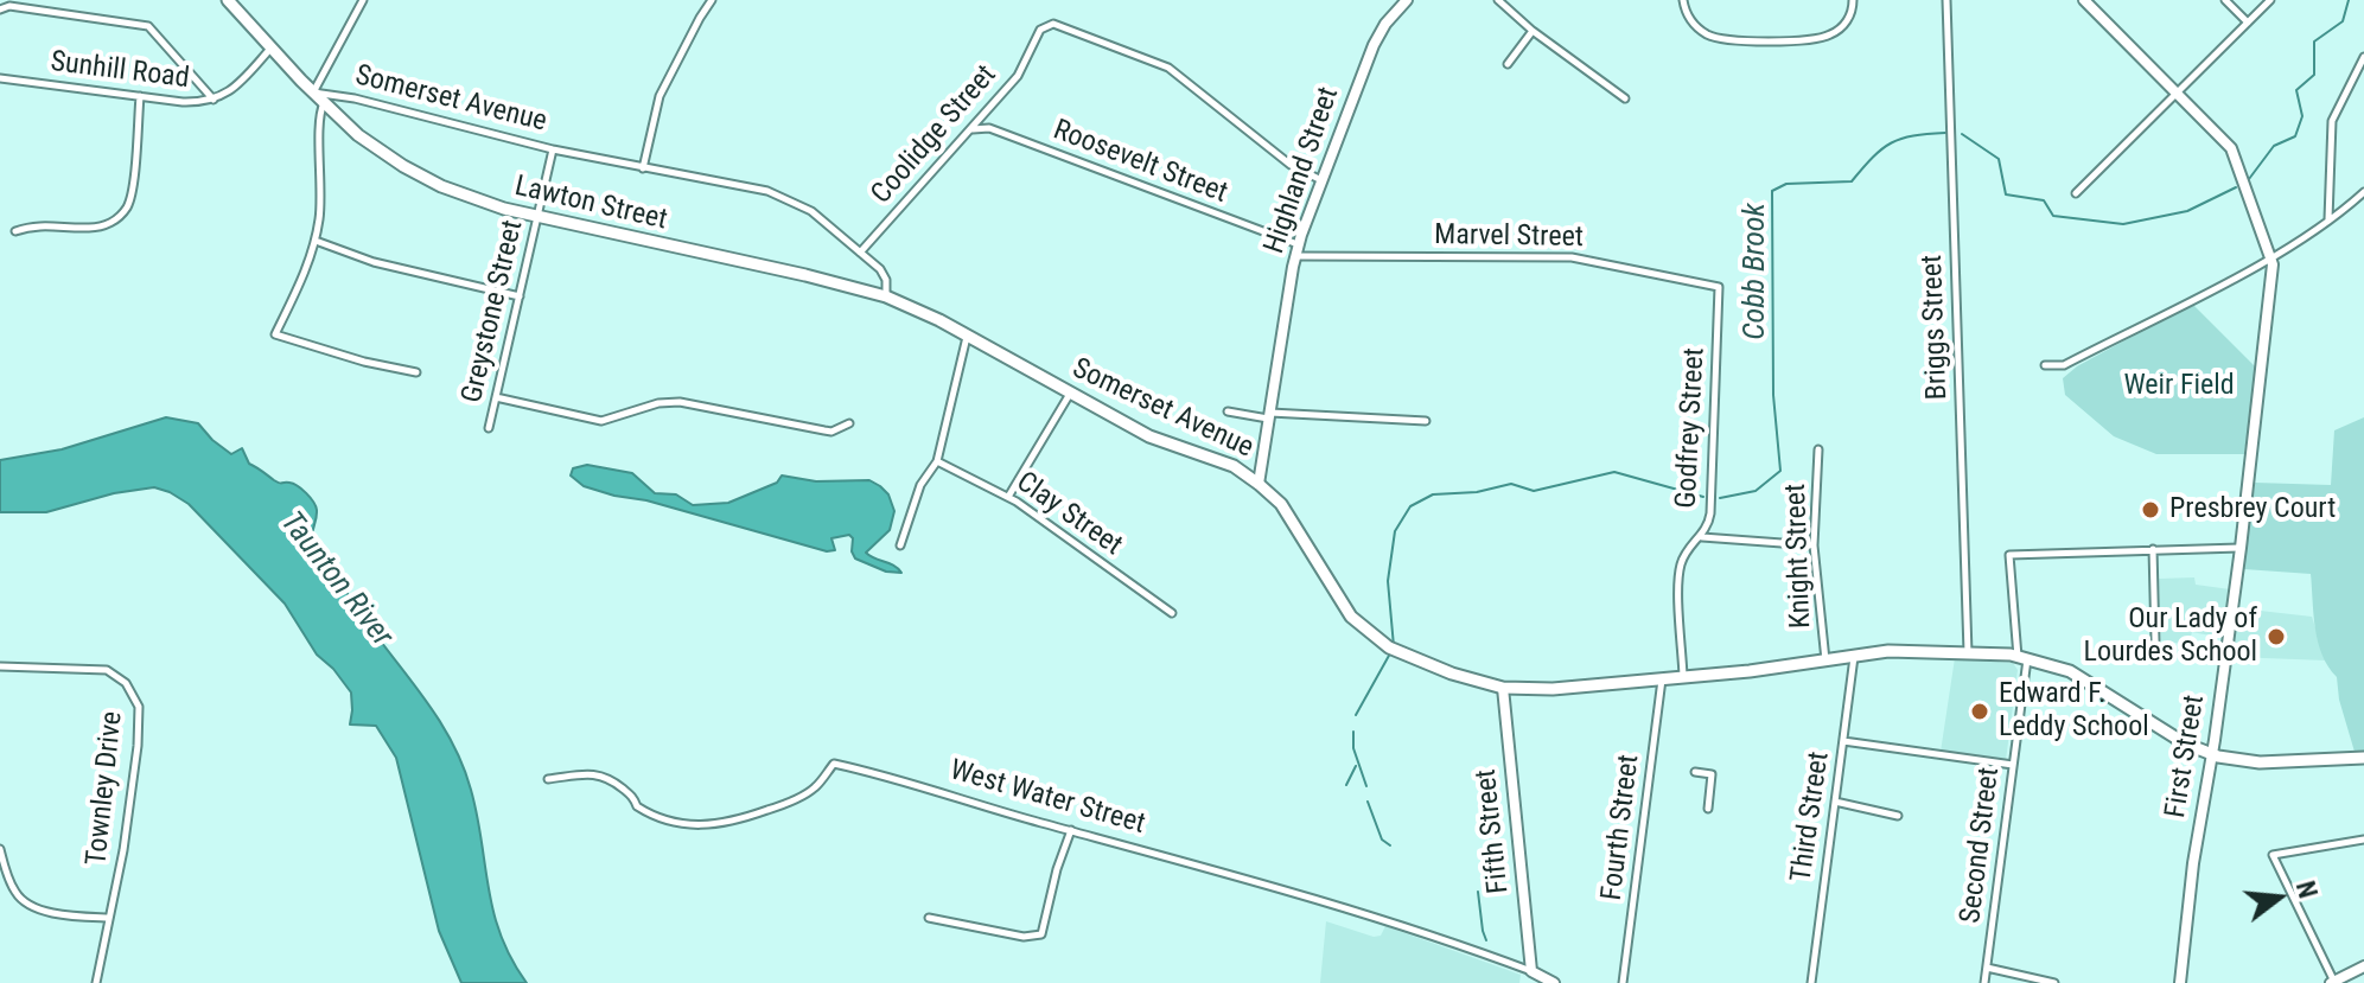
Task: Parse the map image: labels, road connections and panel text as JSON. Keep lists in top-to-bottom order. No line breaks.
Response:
{"streets":{"main road":["Somerset Avenue","Lawton Street"],"street":["Sunhill Road","Coolidge Street","Roosevelt Street","Highland Street","Marvel Street","Greystone Street","Briggs Street","Godfrey Street","Clay Street","Knight Street","First Street","Townley Drive","West Water Street","Third Street","Fourth Street","Fifth Street","Second Street"]},"crossings":[["Sunhill Road","Somerset Avenue"],["Somerset Avenue","Coolidge Street"],["Somerset Avenue","Highland Street"],["Somerset Avenue","Lawton Street"],["Somerset Avenue","Greystone Street"],["Somerset Avenue","Briggs Street"],["Somerset Avenue","Godfrey Street"],["Somerset Avenue","Knight Street"],["Somerset Avenue","First Street"],["Somerset Avenue","Third Street"],["Somerset Avenue","Fourth Street"],["Somerset Avenue","Fifth Street"],["Somerset Avenue","Second Street"],["Coolidge Street","Roosevelt Street"],["Coolidge Street","Highland Street"],["Roosevelt Street","Highland Street"],["Highland Street","Marvel Street"],["Lawton Street","Greystone Street"],["Marvel Street","Godfrey Street"],["West Water Street","Fifth Street"]],"water":["Cobb Brook","Taunton River"],"parks":["Weir Field"],"places":["Presbrey Court","Our Lady of Lourdes School","Edward F. Leddy School"],"north":"right"}
